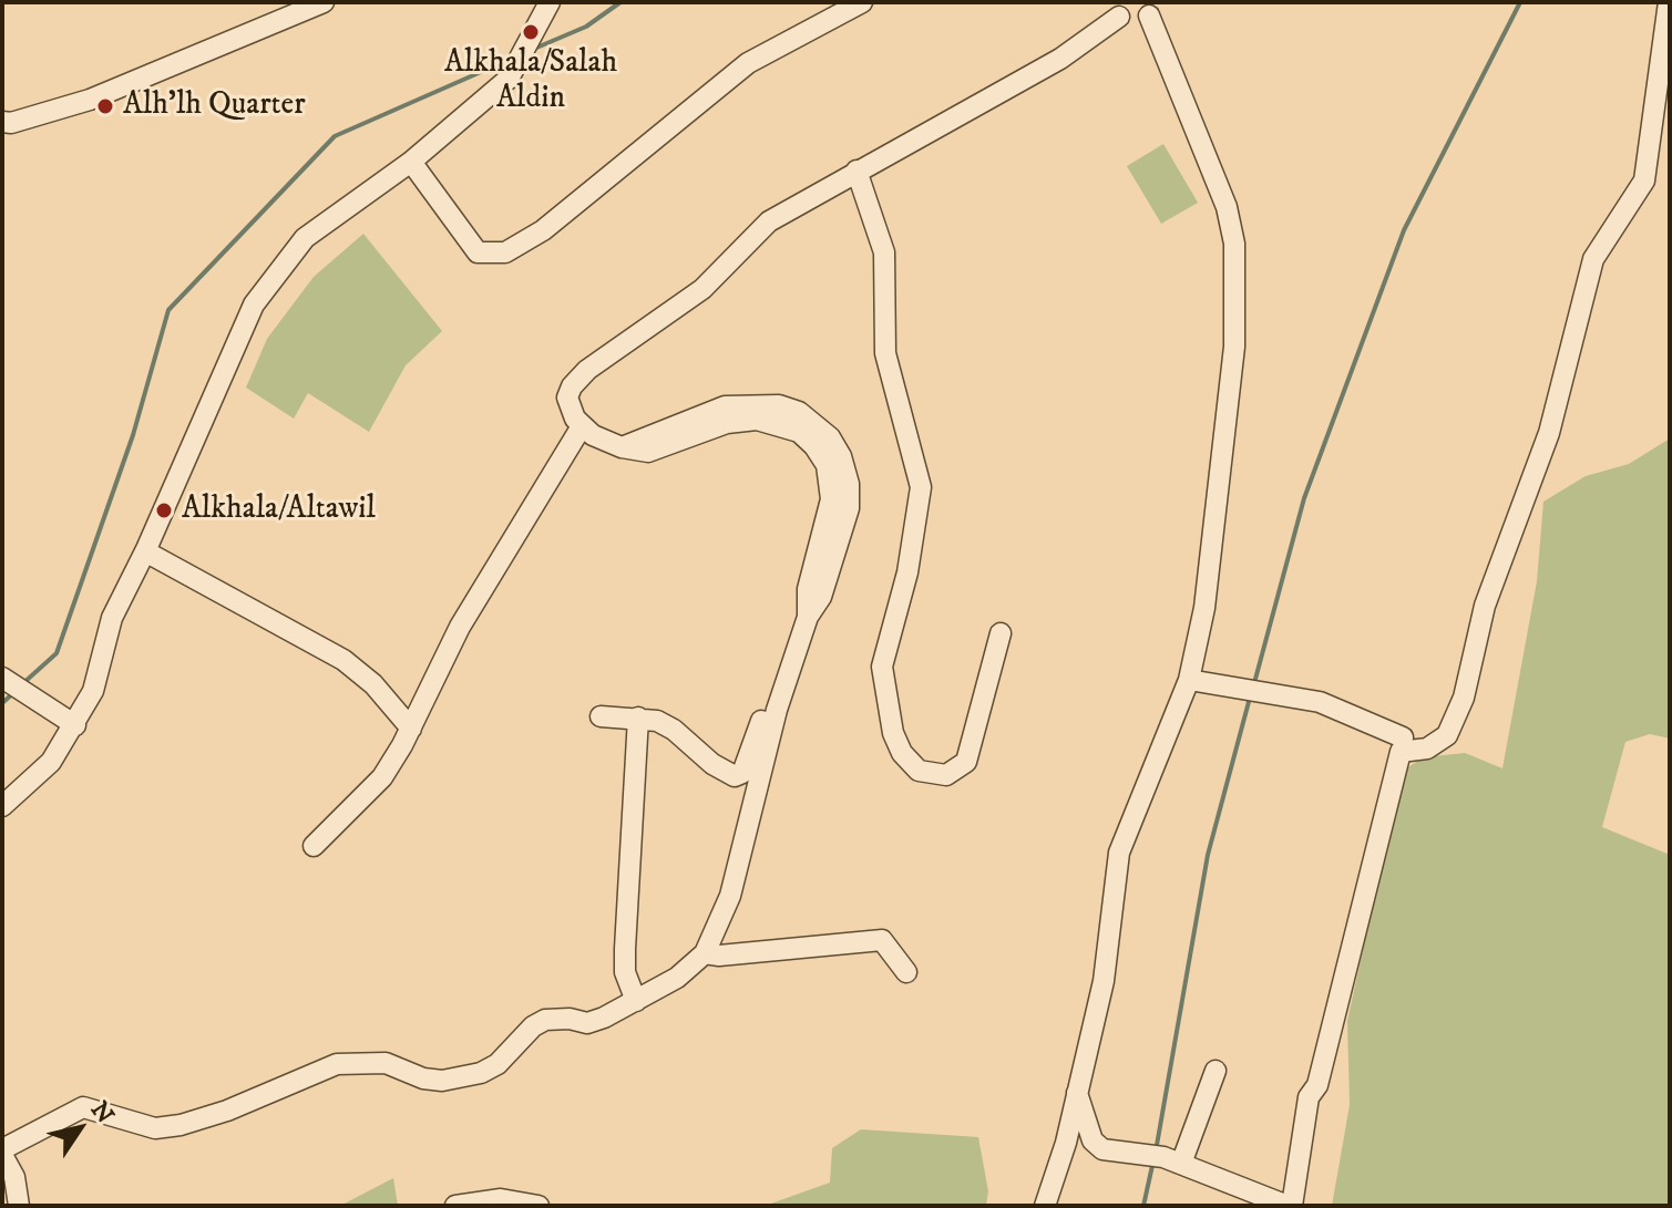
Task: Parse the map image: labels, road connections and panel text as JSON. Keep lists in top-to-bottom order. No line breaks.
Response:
{"places":["Alkhala/Salah Aldin","Alh'lh Quarter","Alkhala/Altawil"],"north":"top right"}
